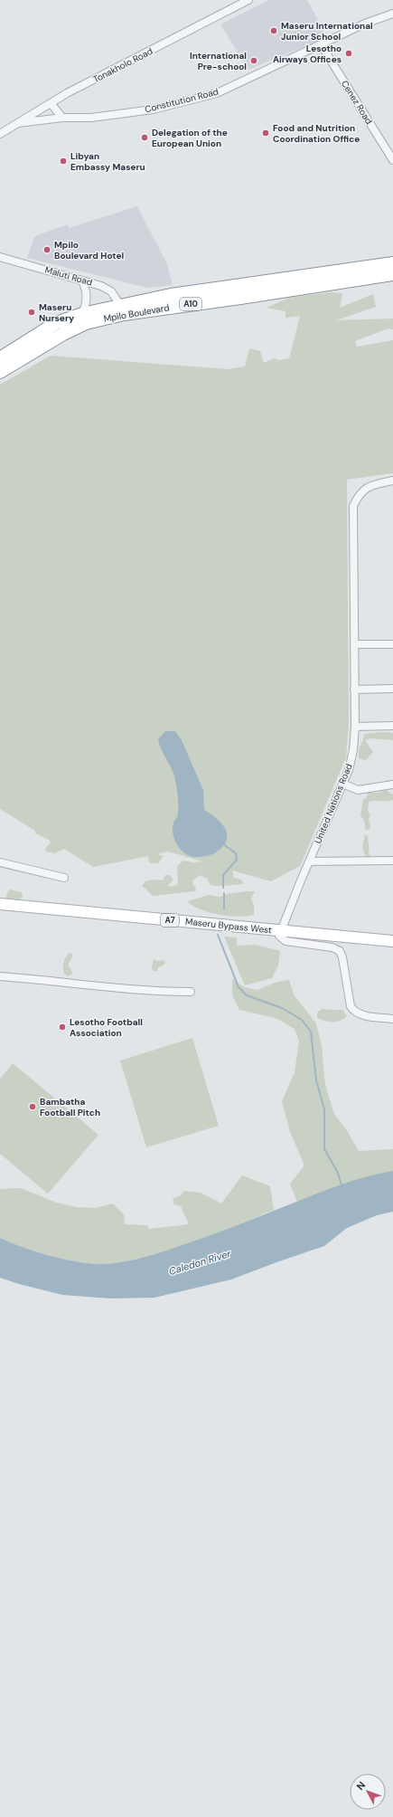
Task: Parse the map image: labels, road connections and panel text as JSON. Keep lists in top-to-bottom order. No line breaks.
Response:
{"streets":{"highway":["A10","Mpilo Boulevard"],"main road":["A7","Maseru Bypass West"],"street":["Tonakholo Road","Constitution Road","Cenez Road","Maluti Road","United Nations Road"]},"crossings":[["Tonakholo Road","Constitution Road"],["Constitution Road","Cenez Road"],["Maluti Road","Mpilo Boulevard"],["United Nations Road","Maseru Bypass West"]],"water":["Caledon River"],"places":["Maseru International Junior School","Lesotho Airways Offices","International Pre-school","Food and Nutrition Coordination Office","Delegation of the European Union","Libyan Embassy Maseru","Mpilo Boulevard Hotel","Maseru Nursery","Lesotho Football Association","Bambatha Football Pitch"],"north":"top left"}
